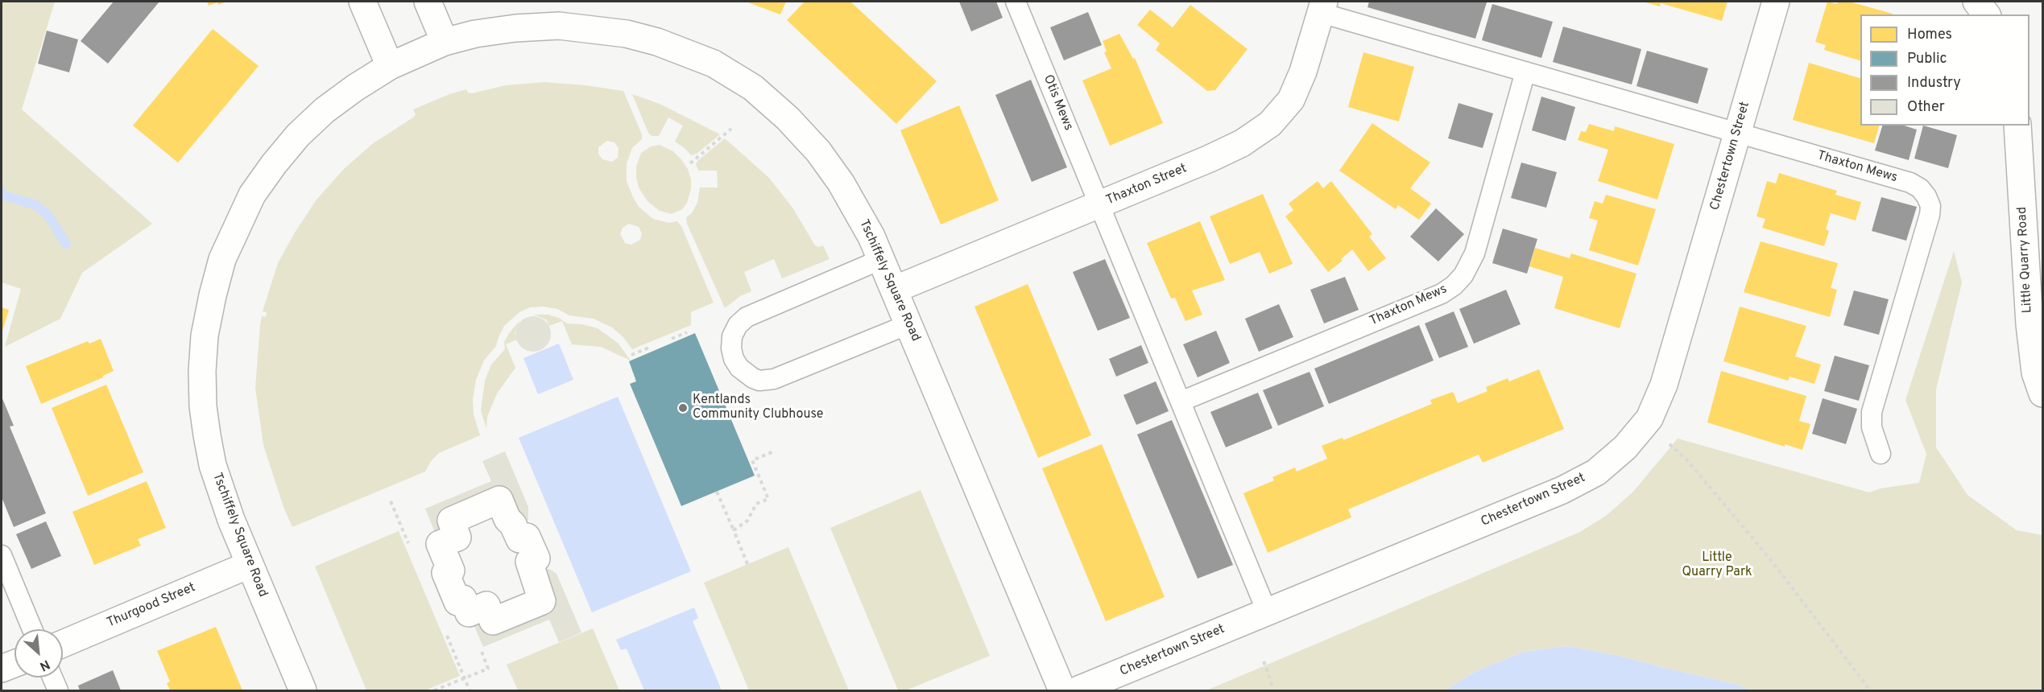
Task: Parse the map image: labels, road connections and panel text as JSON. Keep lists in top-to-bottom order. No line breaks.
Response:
{"streets":{"street":["Chestertown Street","Thaxton Street","Little Quarry Road","Tschiffely Square Road","Thurgood Street"],"lane":["Otis Mews","Thaxton Mews"]},"crossings":[["Otis Mews","Thaxton Street"],["Chestertown Street","Thaxton Mews"],["Thaxton Mews","Thaxton Street"],["Thaxton Street","Tschiffely Square Road"],["Tschiffely Square Road","Thurgood Street"]],"parks":["Little Quarry Park"],"places":["Kentlands Community Clubhouse"],"legend":["Homes","Public","Industry","Other"],"north":"bottom right"}
